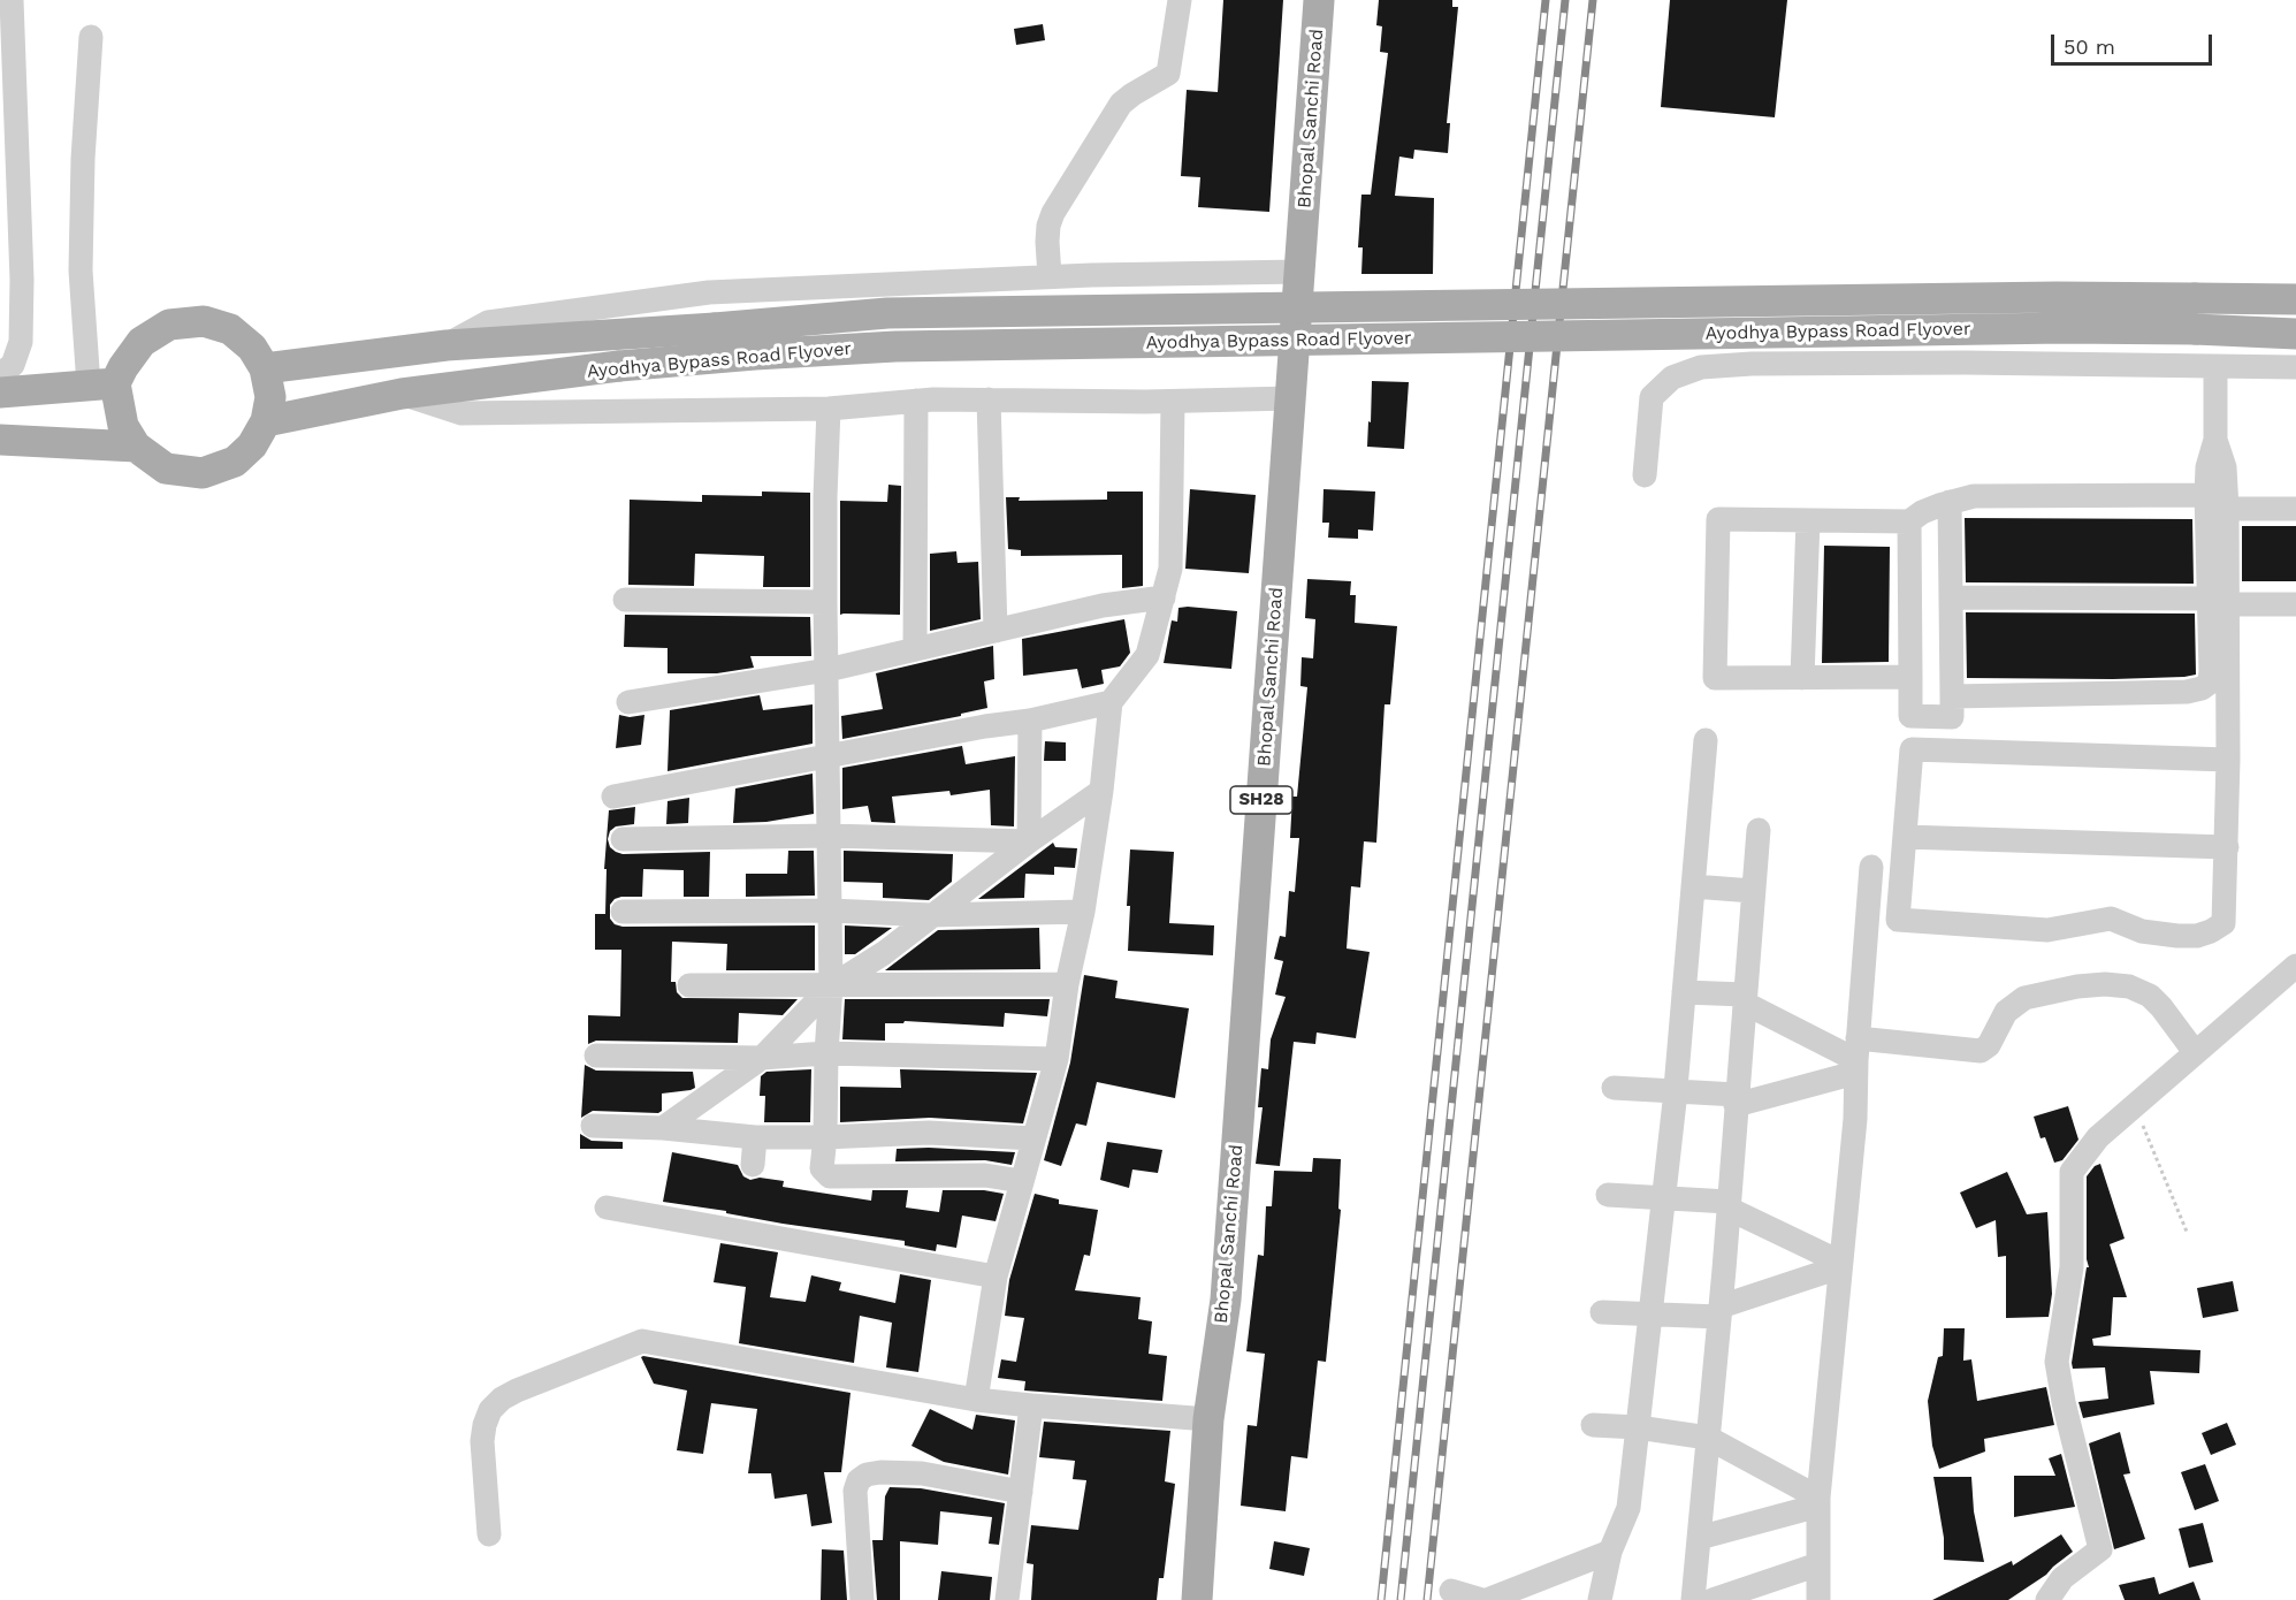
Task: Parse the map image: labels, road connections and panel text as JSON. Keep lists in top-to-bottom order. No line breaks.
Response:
{"streets":{"main road":["Bhopal Sanchi Road","Ayodhya Bypass Road Flyover","SH28"]},"scale_bar":"50 m"}
